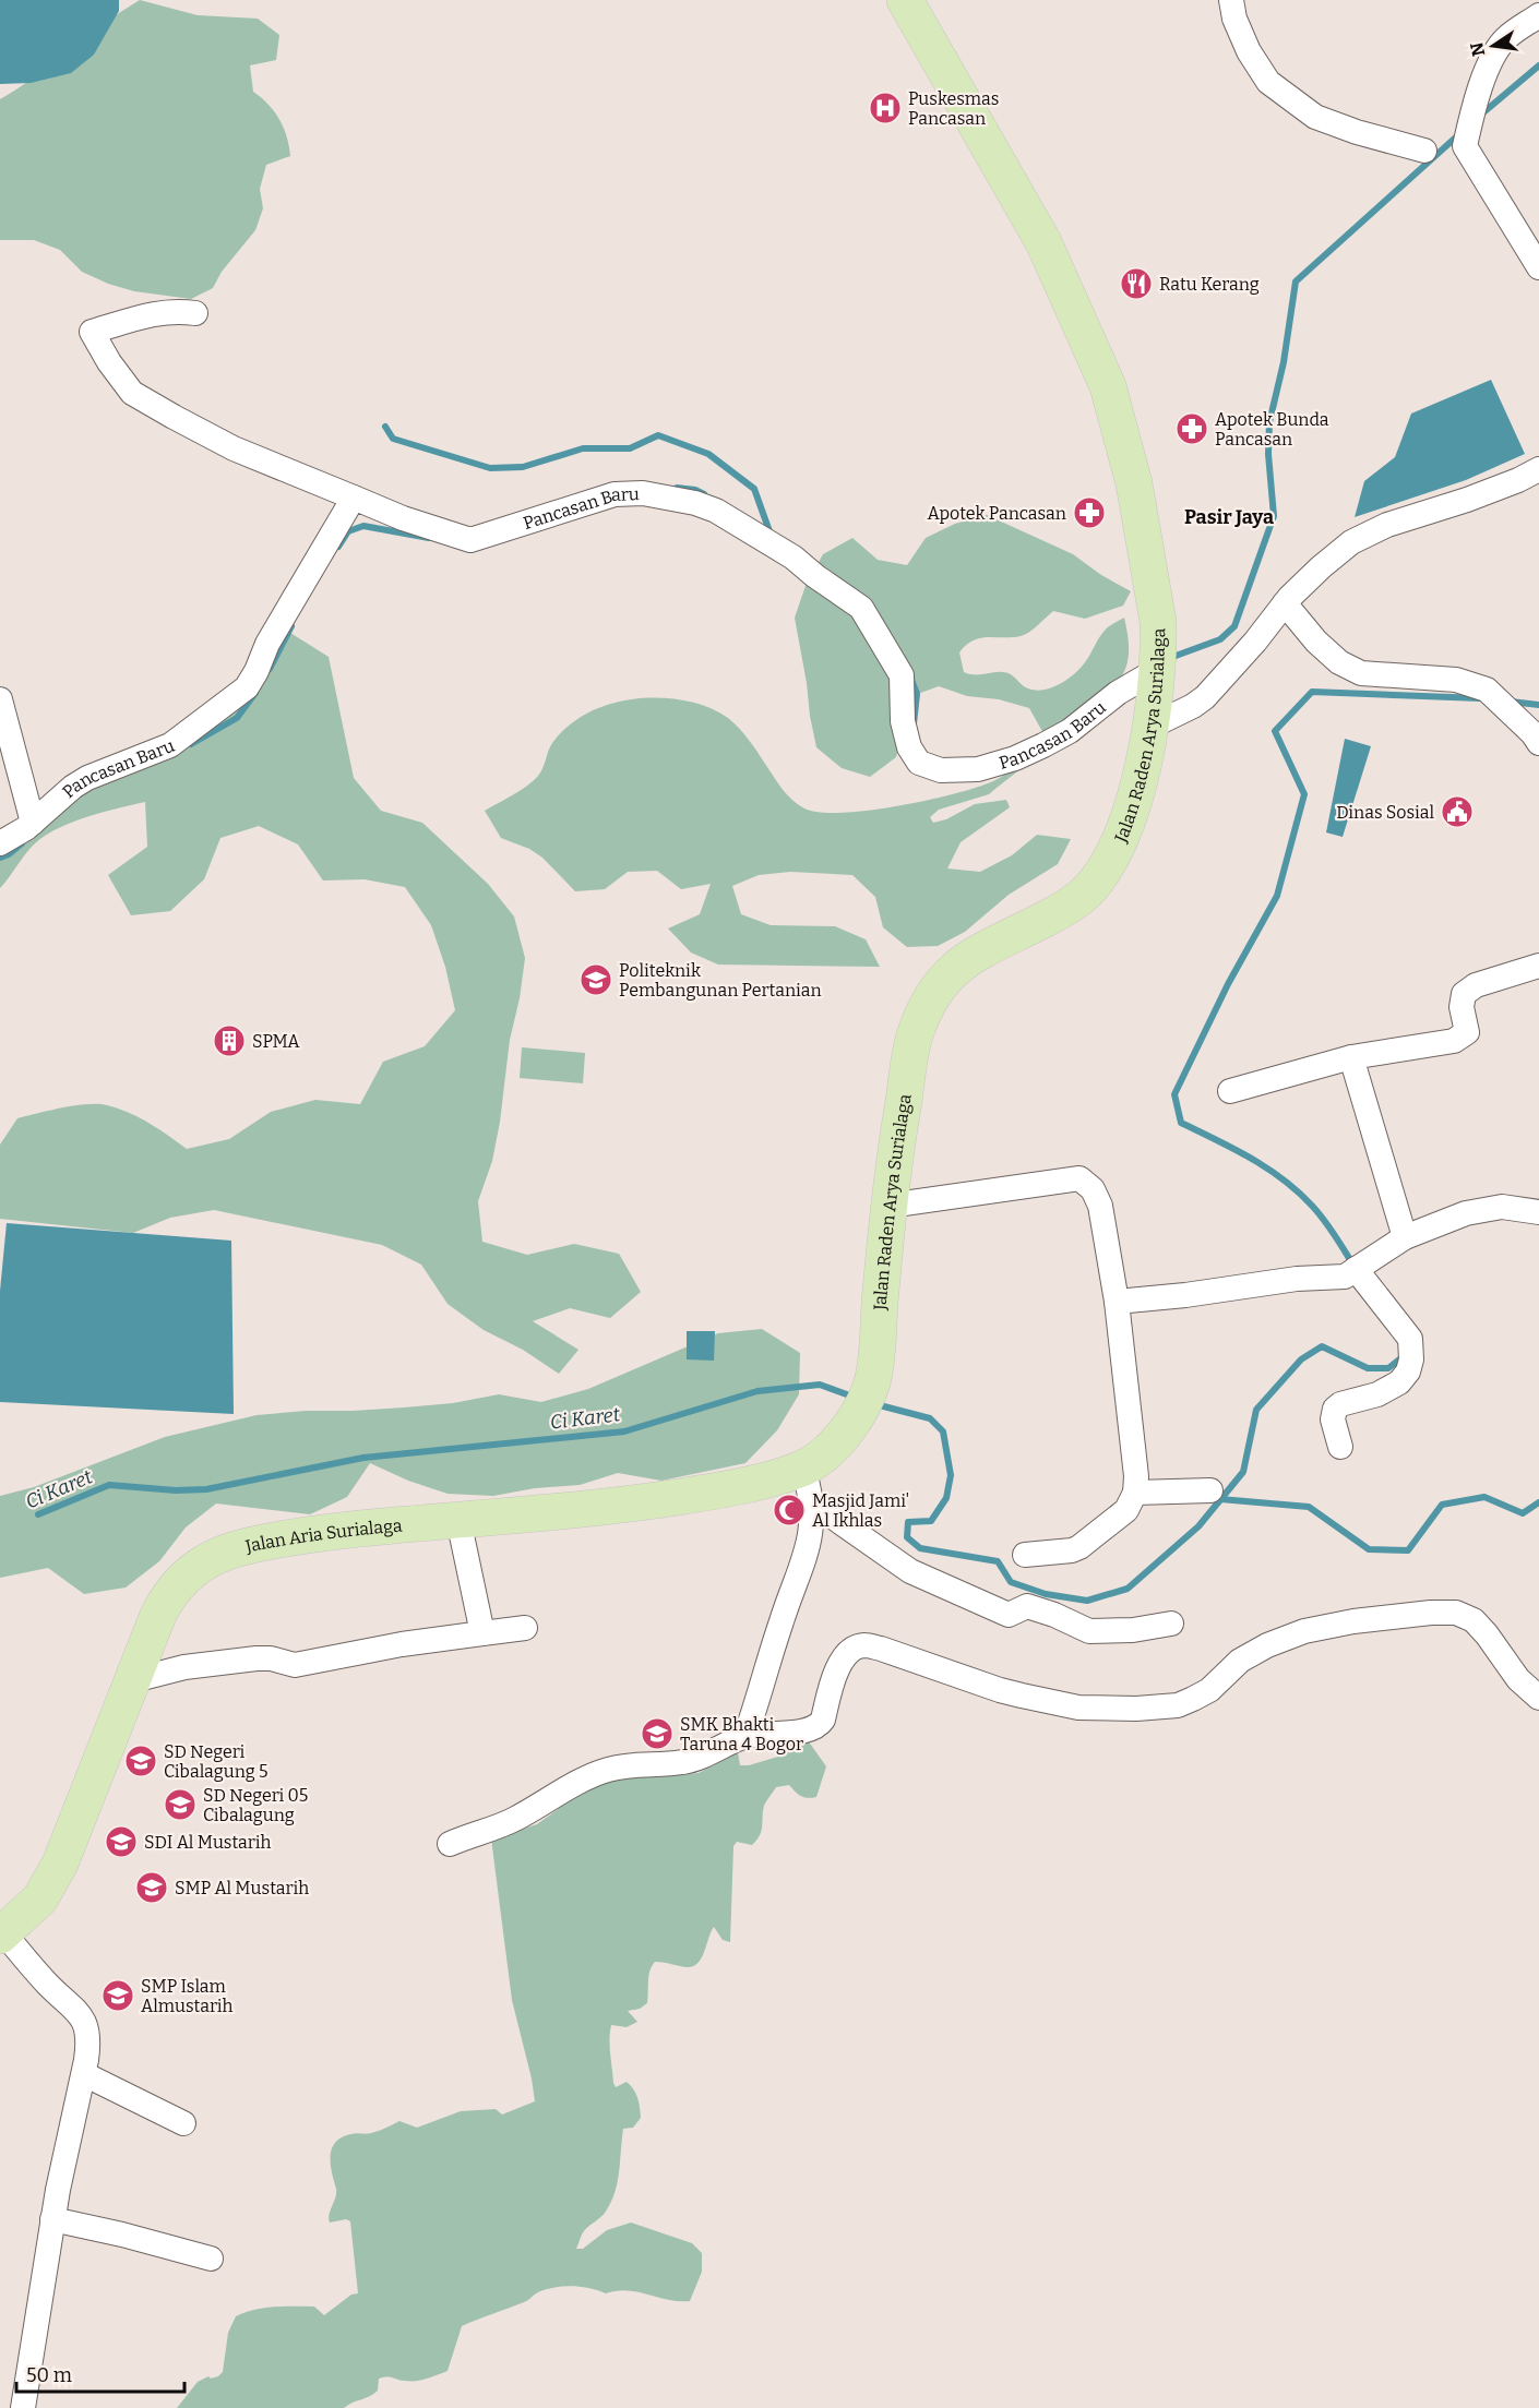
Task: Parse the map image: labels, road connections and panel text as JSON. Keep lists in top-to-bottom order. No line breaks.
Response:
{"streets":{"main road":["Jalan Raden Arya Surialaga","Jalan Aria Surialaga"],"street":["Pancasan Baru"]},"crossings":[["Pancasan Baru","Jalan Raden Arya Surialaga"],["Jalan Raden Arya Surialaga","Jalan Aria Surialaga"]],"districts":["Pasir Jaya"],"water":["Ci Karet"],"places":{"hospital":["Puskesmas Pancasan"],"restaurant":["Ratu Kerang"],"pharmacy":["Apotek Bunda Pancasan","Apotek Pancasan"],"public building":["Dinas Sosial"],"school or university":["Politeknik Pembangunan Pertanian","SMK Bhakti Taruna 4 Bogor","SD Negeri Cibalagung 5","SD Negeri 05 Cibalagung","SDI Al Mustarih","SMP Al Mustarih","SMP Islam Almustarih"],"building":["SPMA"],"mosque":["Masjid Jami' Al Ikhlas"]},"scale_bar":"50 m","north":"left"}
